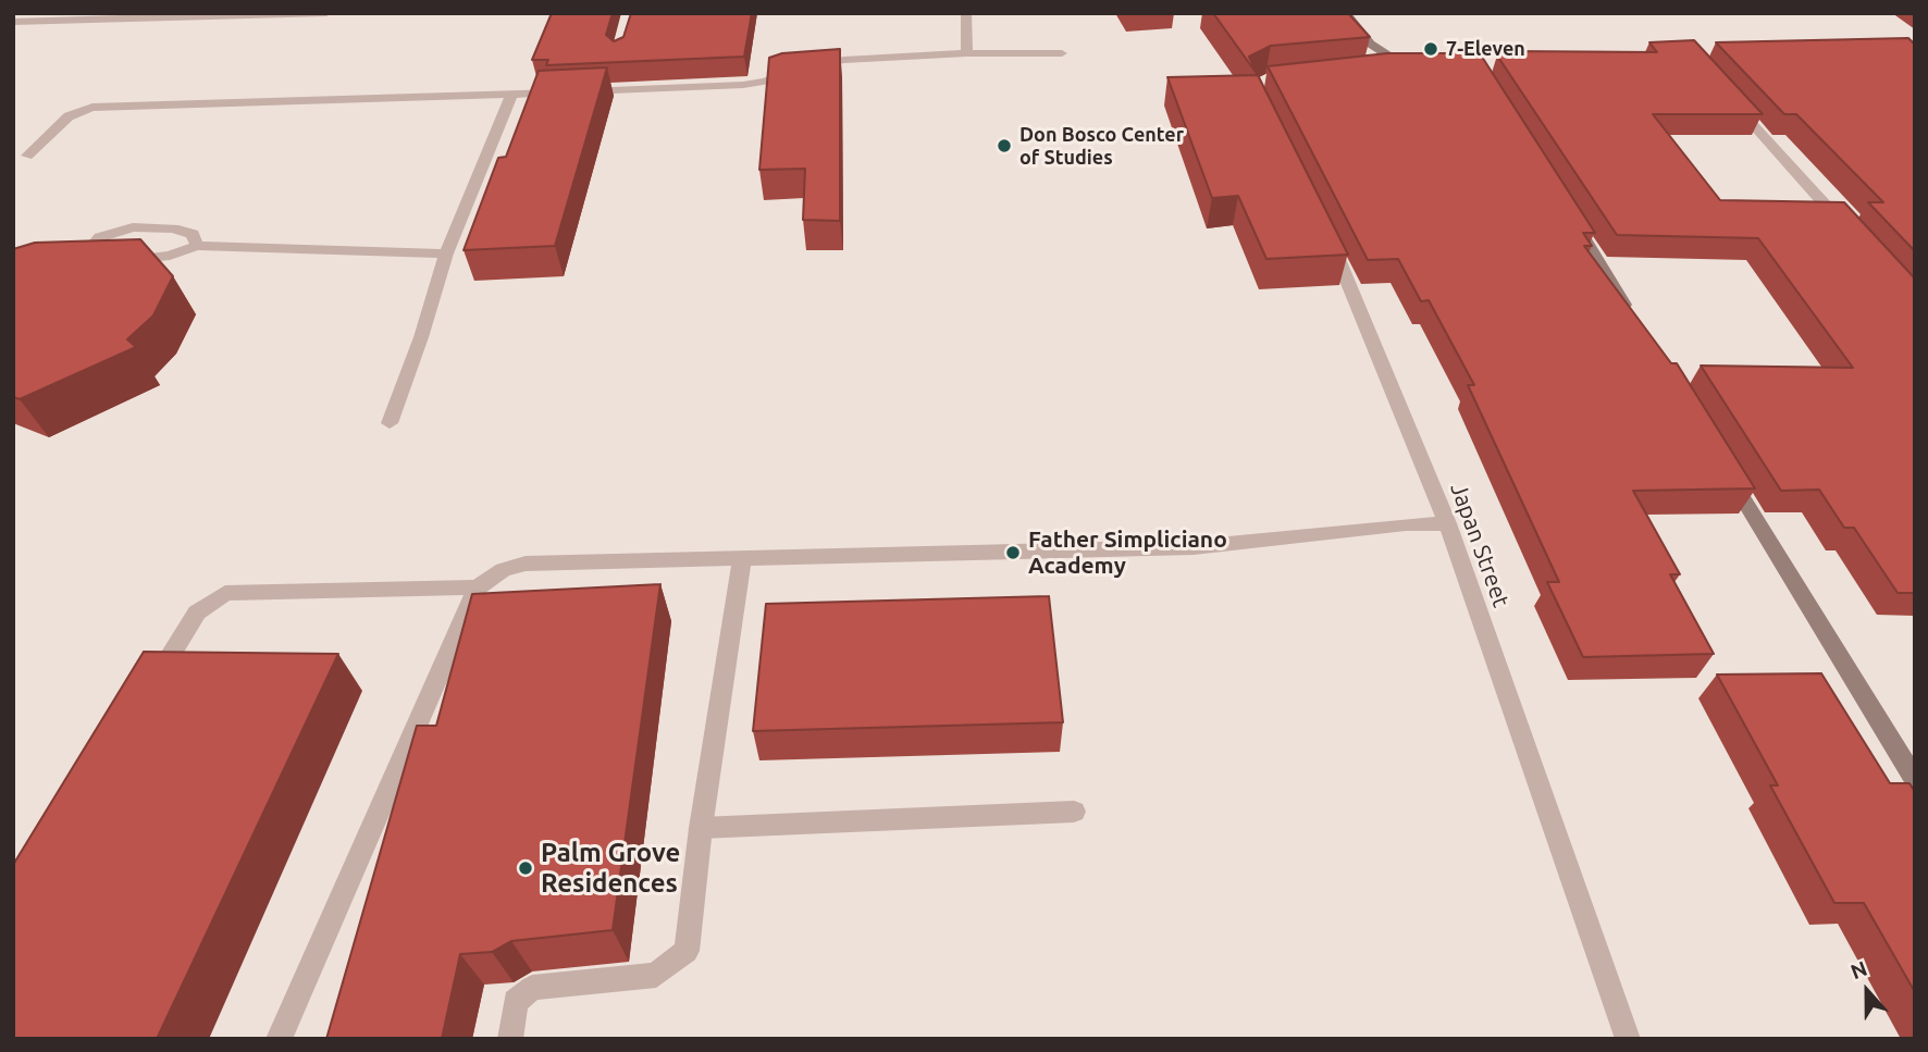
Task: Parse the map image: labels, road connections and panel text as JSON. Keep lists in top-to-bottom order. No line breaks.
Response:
{"streets":{"street":["Japan Street"]},"places":["7-Eleven","Don Bosco Center of Studies","Father Simpliciano Academy","Palm Grove Residences"],"north":"top"}
